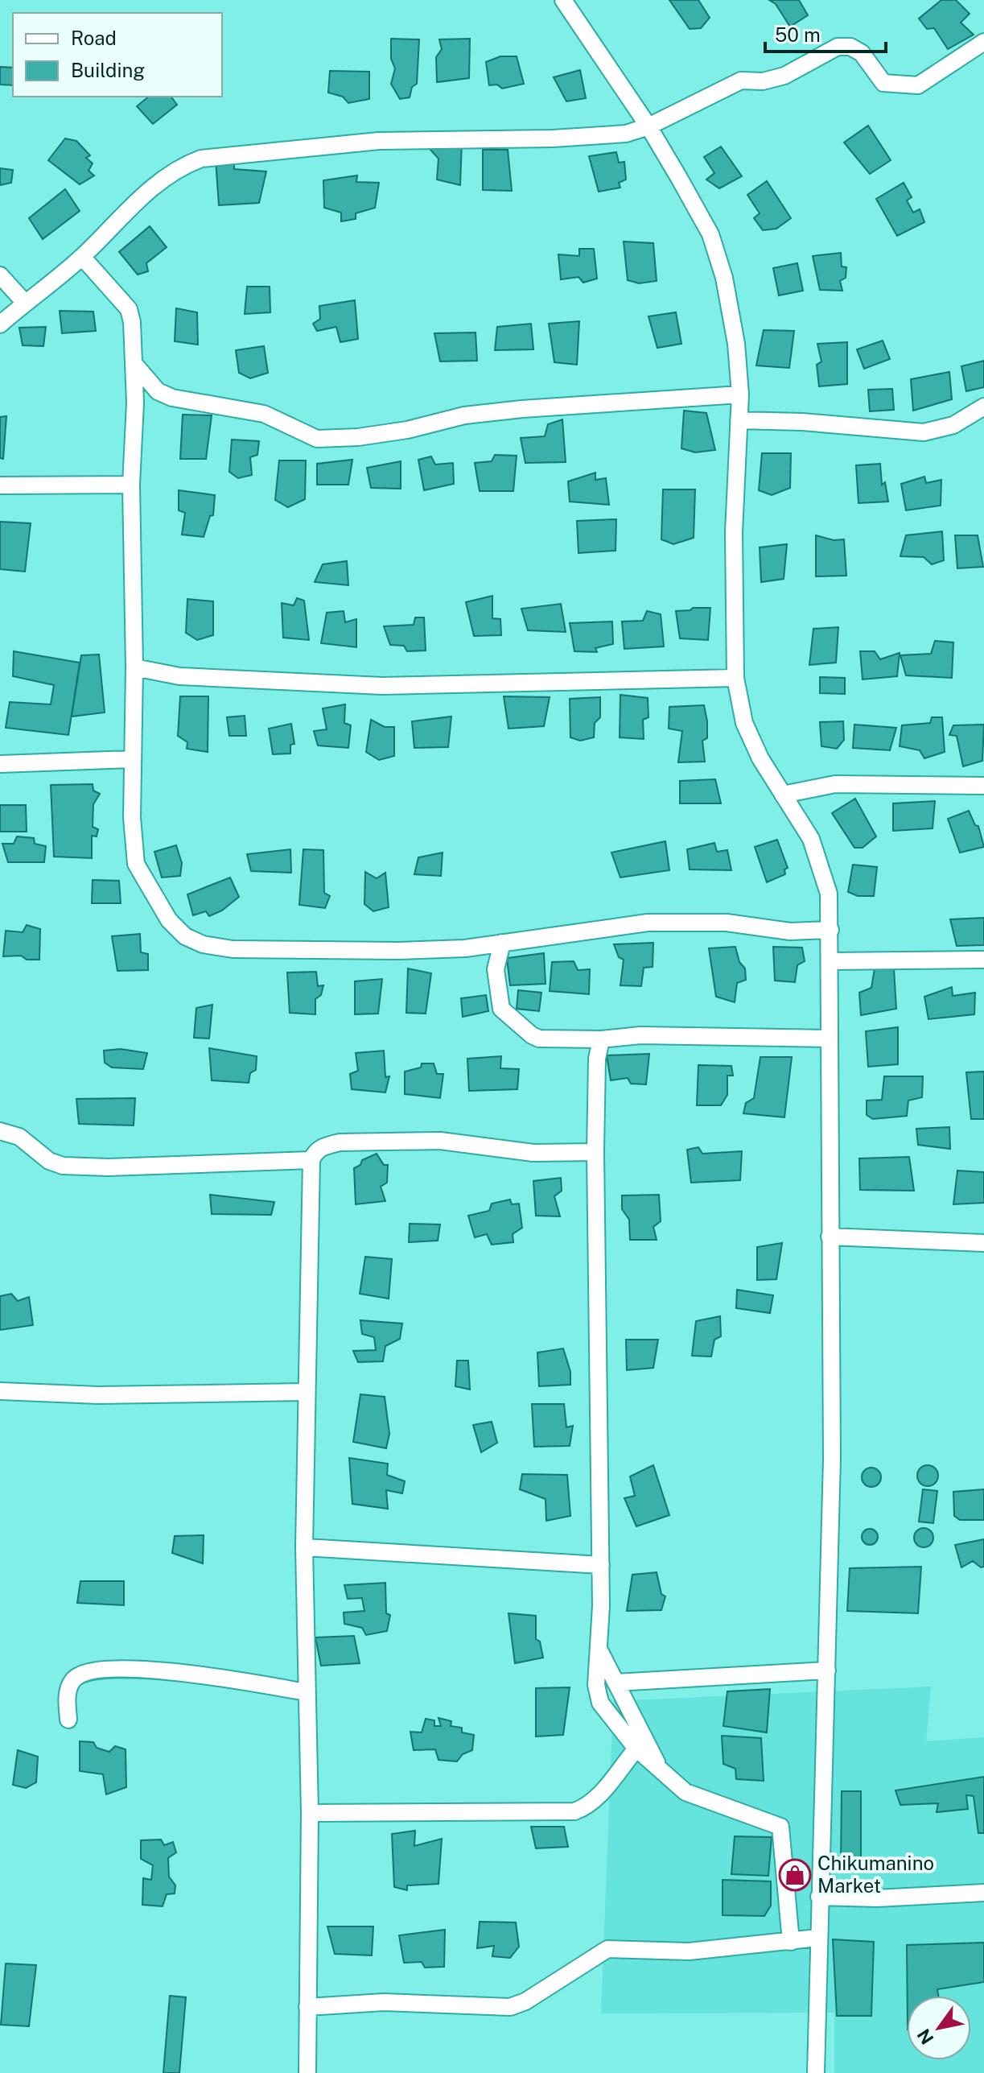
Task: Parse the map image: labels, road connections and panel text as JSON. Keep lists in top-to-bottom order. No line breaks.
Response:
{"places":{"shop":["Chikumanino Market"]},"legend":["Road","Building"],"scale_bar":"50 m","north":"bottom left"}
